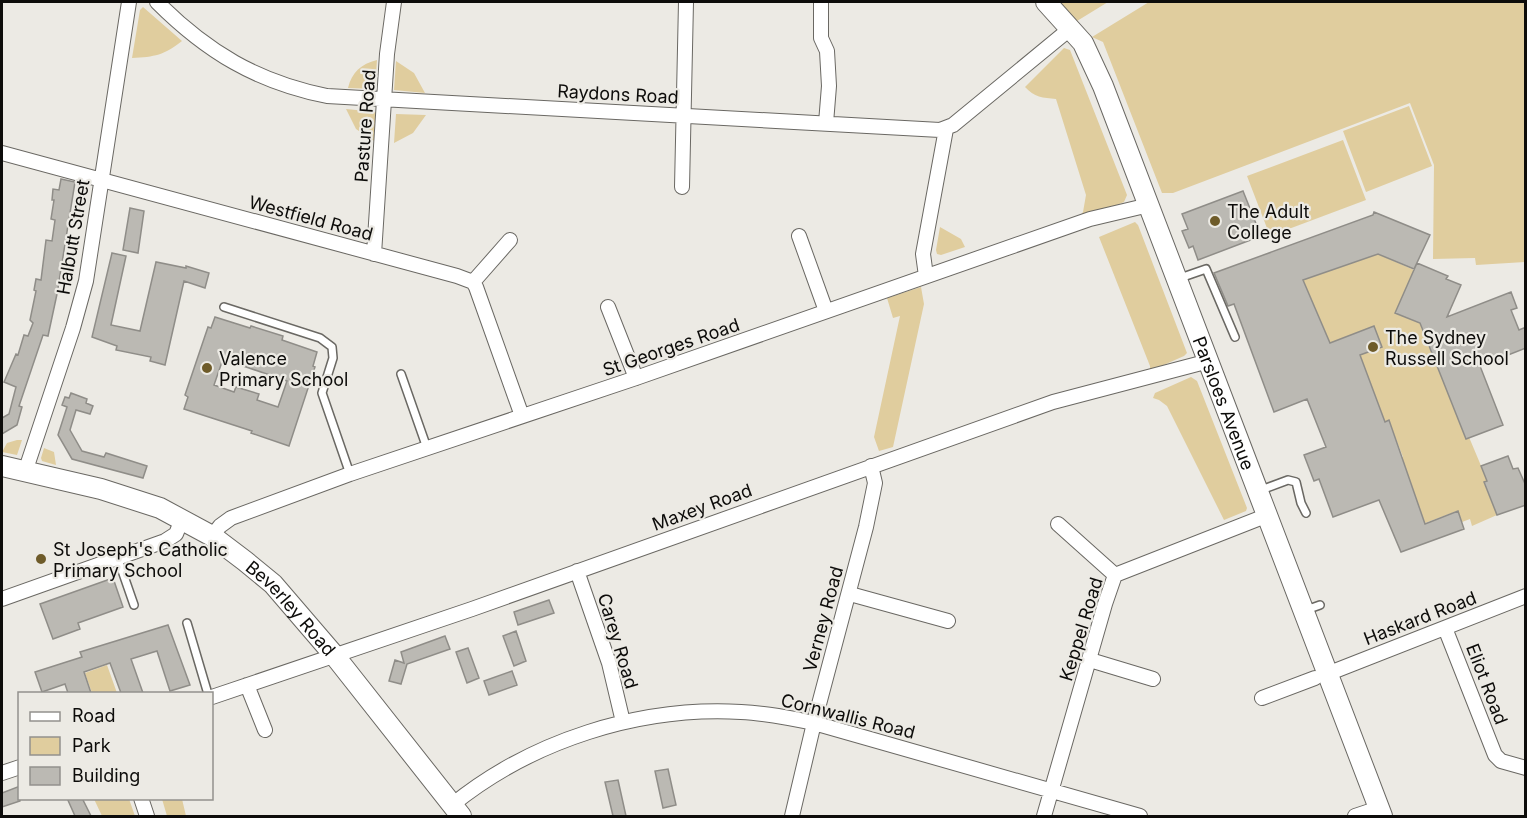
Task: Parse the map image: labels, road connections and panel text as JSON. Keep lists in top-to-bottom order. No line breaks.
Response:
{"streets":{"street":["Raydons Road","Pasture Road","Westfield Road","Halbutt Street","St Georges Road","Parsloes Avenue","Maxey Road","Beverley Road","Haskard Road","Verney Road","Keppel Road","Carey Road","Eliot Road","Cornwallis Road"]},"crossings":[["Raydons Road","Pasture Road"],["Pasture Road","Westfield Road"],["Westfield Road","Halbutt Street"],["Halbutt Street","Beverley Road"],["St Georges Road","Parsloes Avenue"],["St Georges Road","Beverley Road"],["Parsloes Avenue","Maxey Road"],["Parsloes Avenue","Haskard Road"],["Parsloes Avenue","Keppel Road"],["Maxey Road","Beverley Road"],["Maxey Road","Verney Road"],["Maxey Road","Carey Road"],["Beverley Road","Cornwallis Road"],["Haskard Road","Eliot Road"],["Verney Road","Cornwallis Road"],["Keppel Road","Cornwallis Road"],["Carey Road","Cornwallis Road"]],"places":["The Adult College","The Sydney Russell School","Valence Primary School","St Joseph's Catholic Primary School"],"legend":["Road","Park","Building"]}
